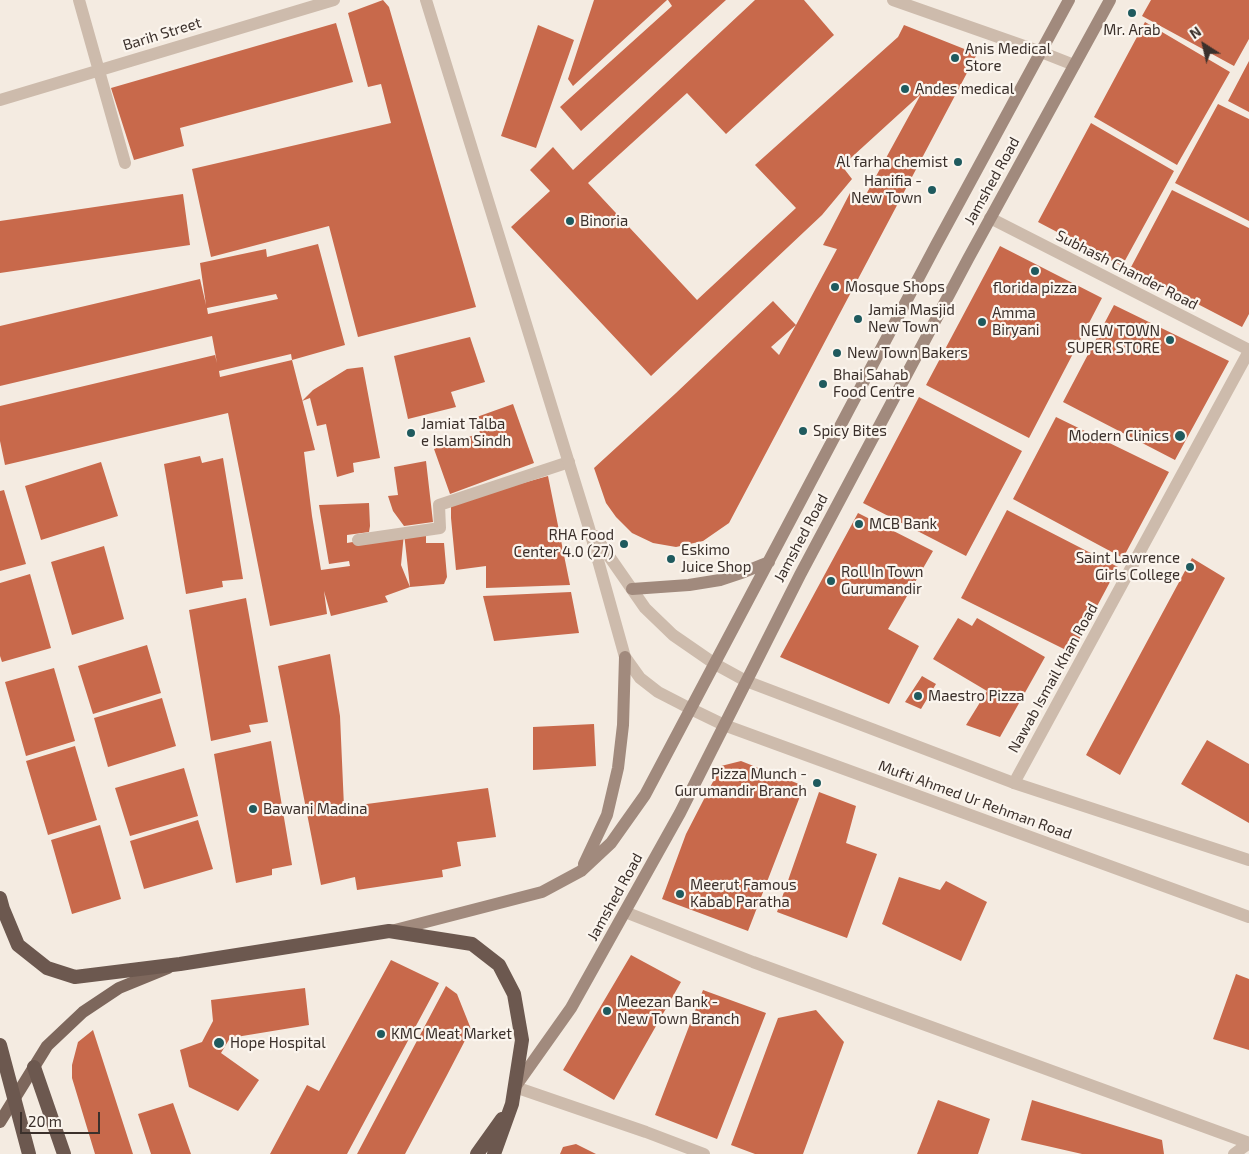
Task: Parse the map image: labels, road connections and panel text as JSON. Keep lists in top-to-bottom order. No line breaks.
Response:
{"streets":{"main road":["Jamshed Road"],"street":["Barih Street","Subhash Chander Road","Nawab Ismail Khan Road","Mufti Ahmed Ur Rehman Road"]},"crossings":[["Jamshed Road","Subhash Chander Road"],["Jamshed Road","Mufti Ahmed Ur Rehman Road"],["Subhash Chander Road","Nawab Ismail Khan Road"],["Nawab Ismail Khan Road","Mufti Ahmed Ur Rehman Road"]],"places":["Mr. Arab","Anis Medical Store","Andes medical","Al farha chemist","Hanifia - New Town","Binoria","florida pizza","Mosque Shops","Jamia Masjid New Town","Amma Biryani","NEW TOWN SUPER STORE","New Town Bakers","Bhai Sahab Food Centre","Spicy Bites","Jamiat Talba e Islam Sindh","Modern Clinics","MCB Bank","RHA Food Center 4.0 (27)","Eskimo Juice Shop","Saint Lawrence Girls College","Roll In Town Gurumandir","Maestro Pizza","Pizza Munch - Gurumandir Branch","Bawani Madina","Meerut Famous Kabab Paratha","Meezan Bank - New Town Branch","KMC Meat Market","Hope Hospital"],"scale_bar":"20 m","north":"top left"}
